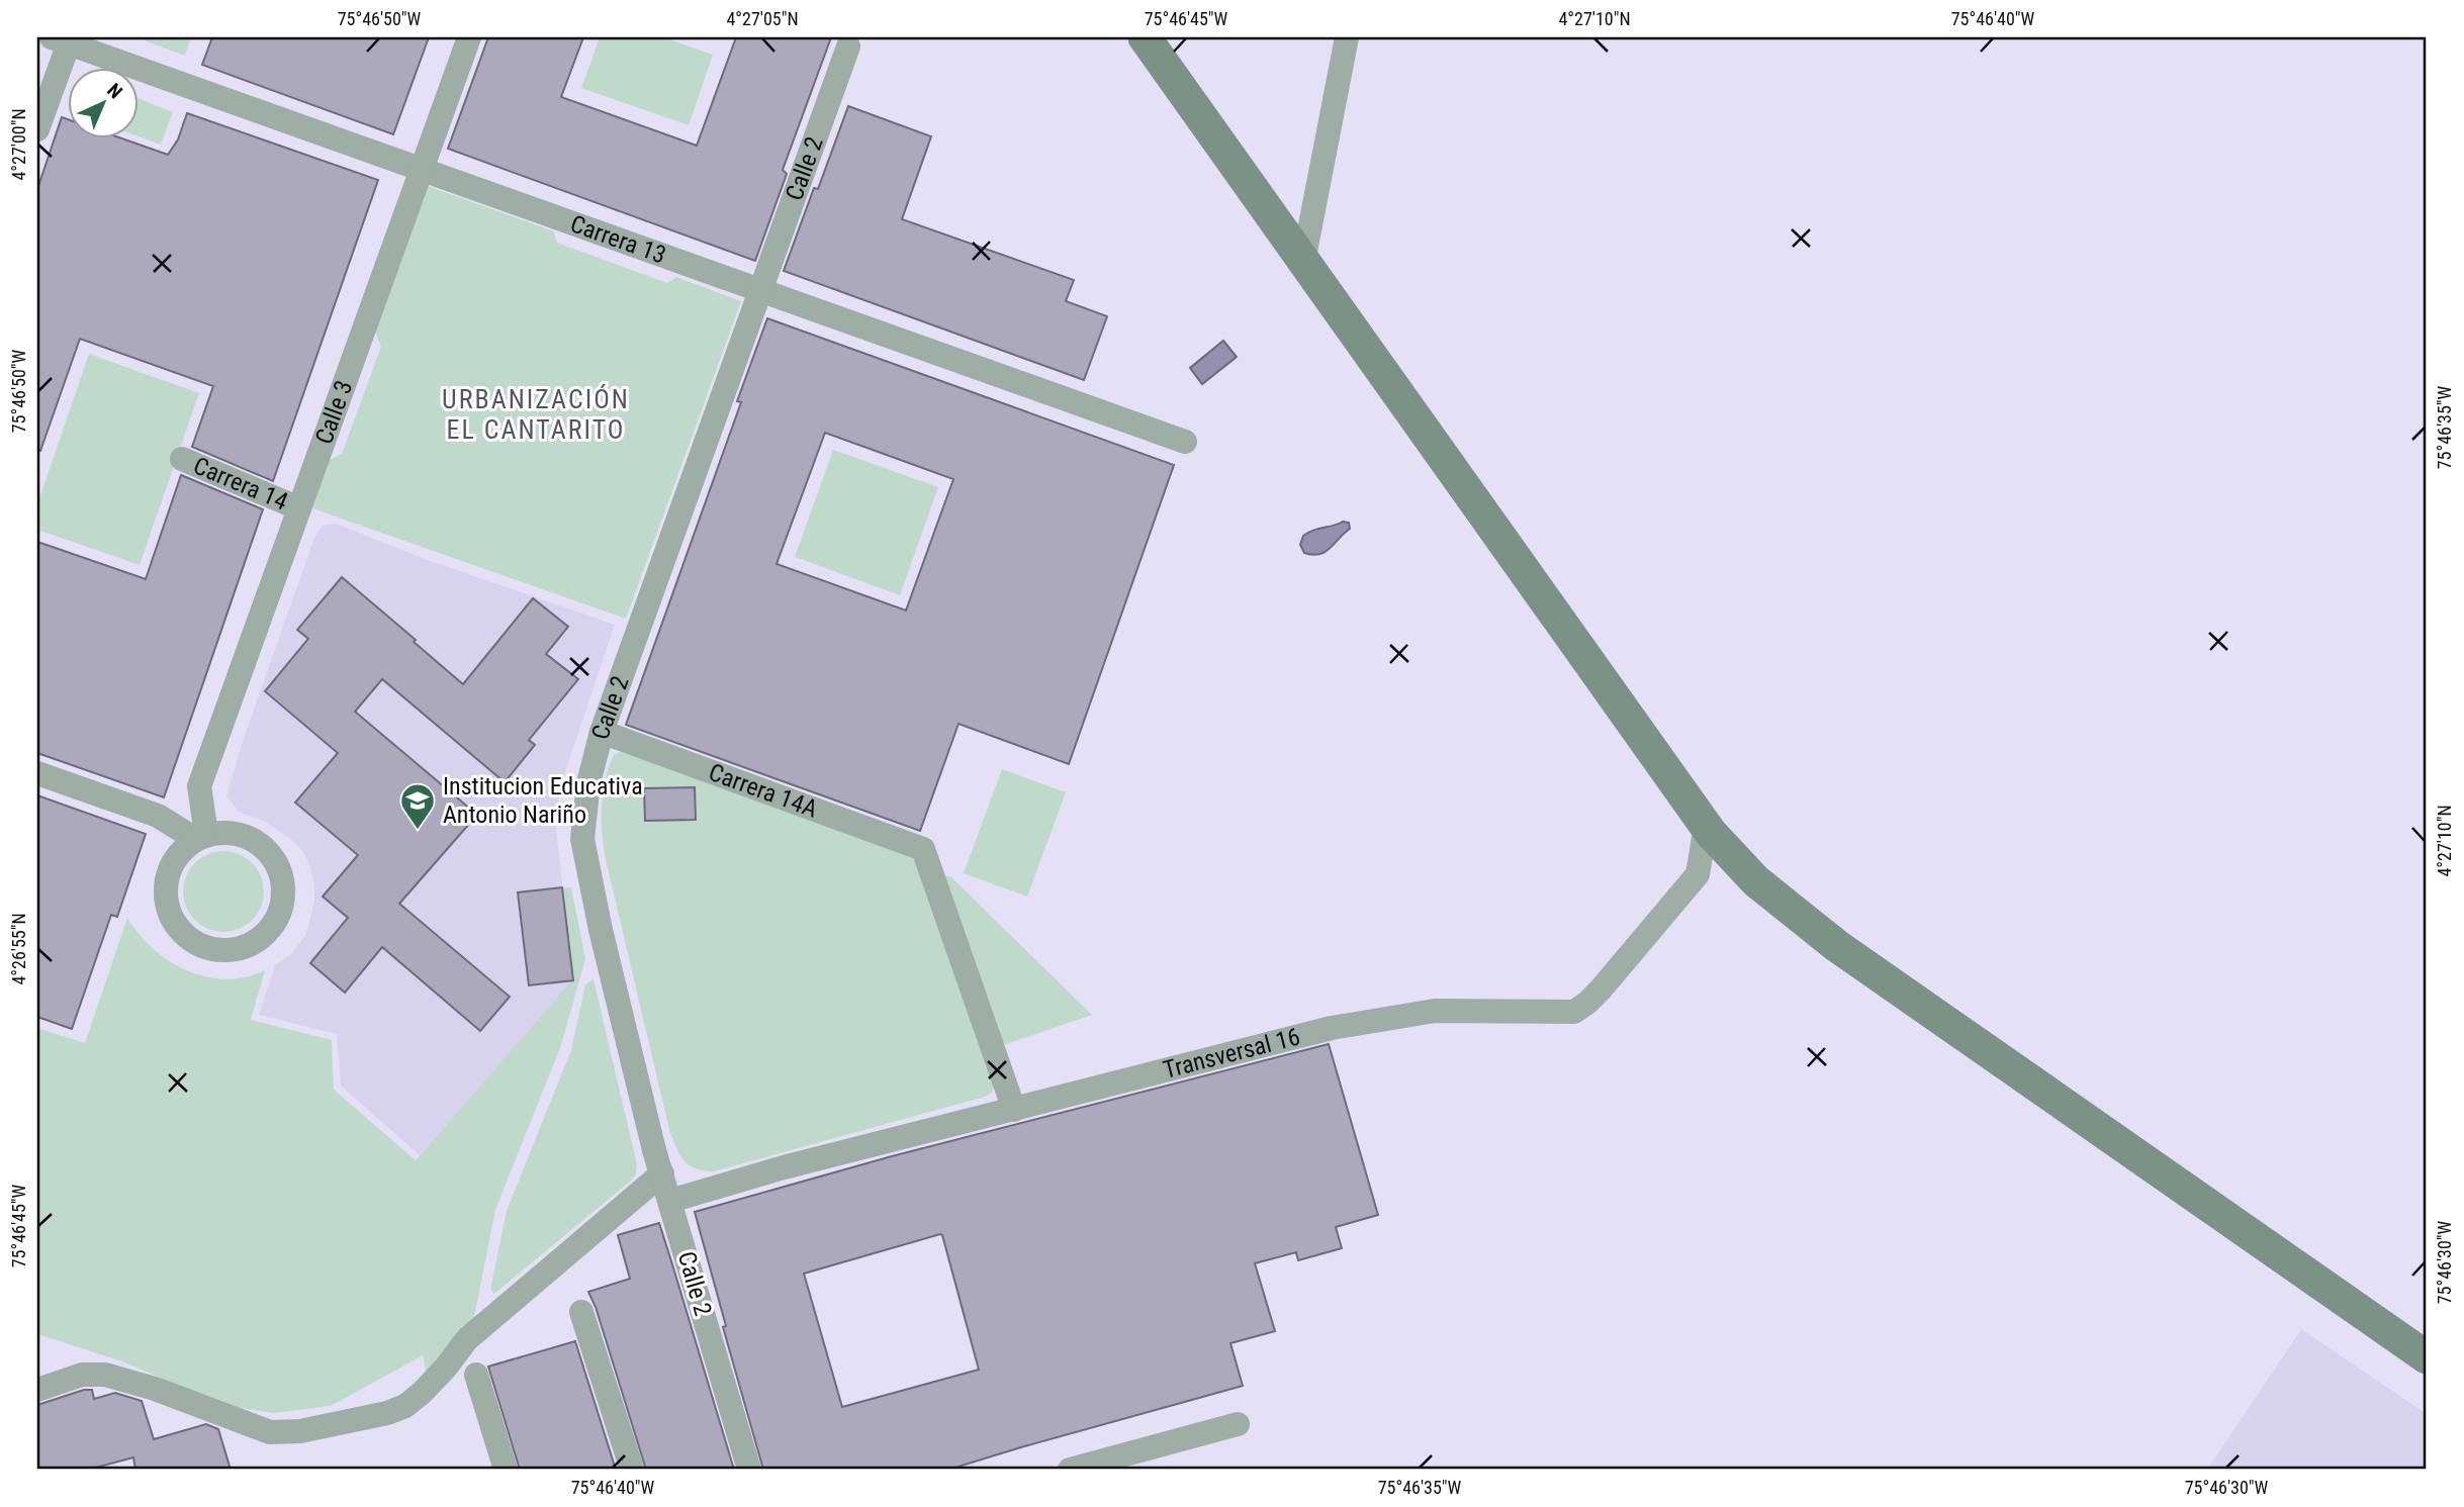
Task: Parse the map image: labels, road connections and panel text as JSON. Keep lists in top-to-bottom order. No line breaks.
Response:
{"streets":{"street":["Calle 2","Carrera 13","Calle 3","Carrera 14","Carrera 14A","Transversal 16"]},"crossings":[["Calle 2","Carrera 13"],["Calle 2","Carrera 14A"],["Calle 2","Transversal 16"],["Carrera 13","Calle 3"],["Calle 3","Carrera 14"],["Carrera 14A","Transversal 16"]],"districts":["URBANIZACIÓN EL CANTARITO"],"places":{"school or university":["Institucion Educativa Antonio Nariño"]},"north":"top right","coordinates":["75°46'50\"W","4°27'05\"N","75°46'45\"W","4°27'10\"N","75°46'40\"W","4°27'00\"N","75°46'35\"W","4°26'55\"N","75°46'30\"W"]}
